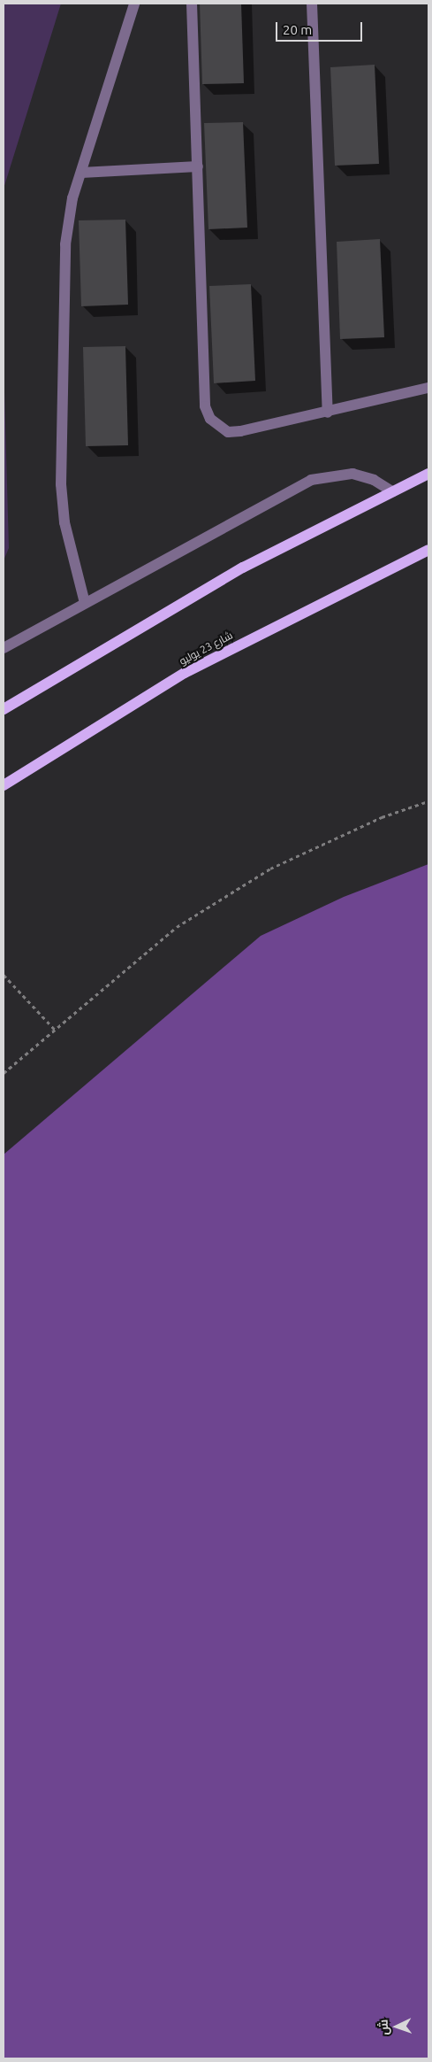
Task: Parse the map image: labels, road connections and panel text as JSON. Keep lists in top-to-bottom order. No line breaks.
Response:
{"streets":{"main road":["شارع 23 يوليو"]},"scale_bar":"20 m","north":"left"}
